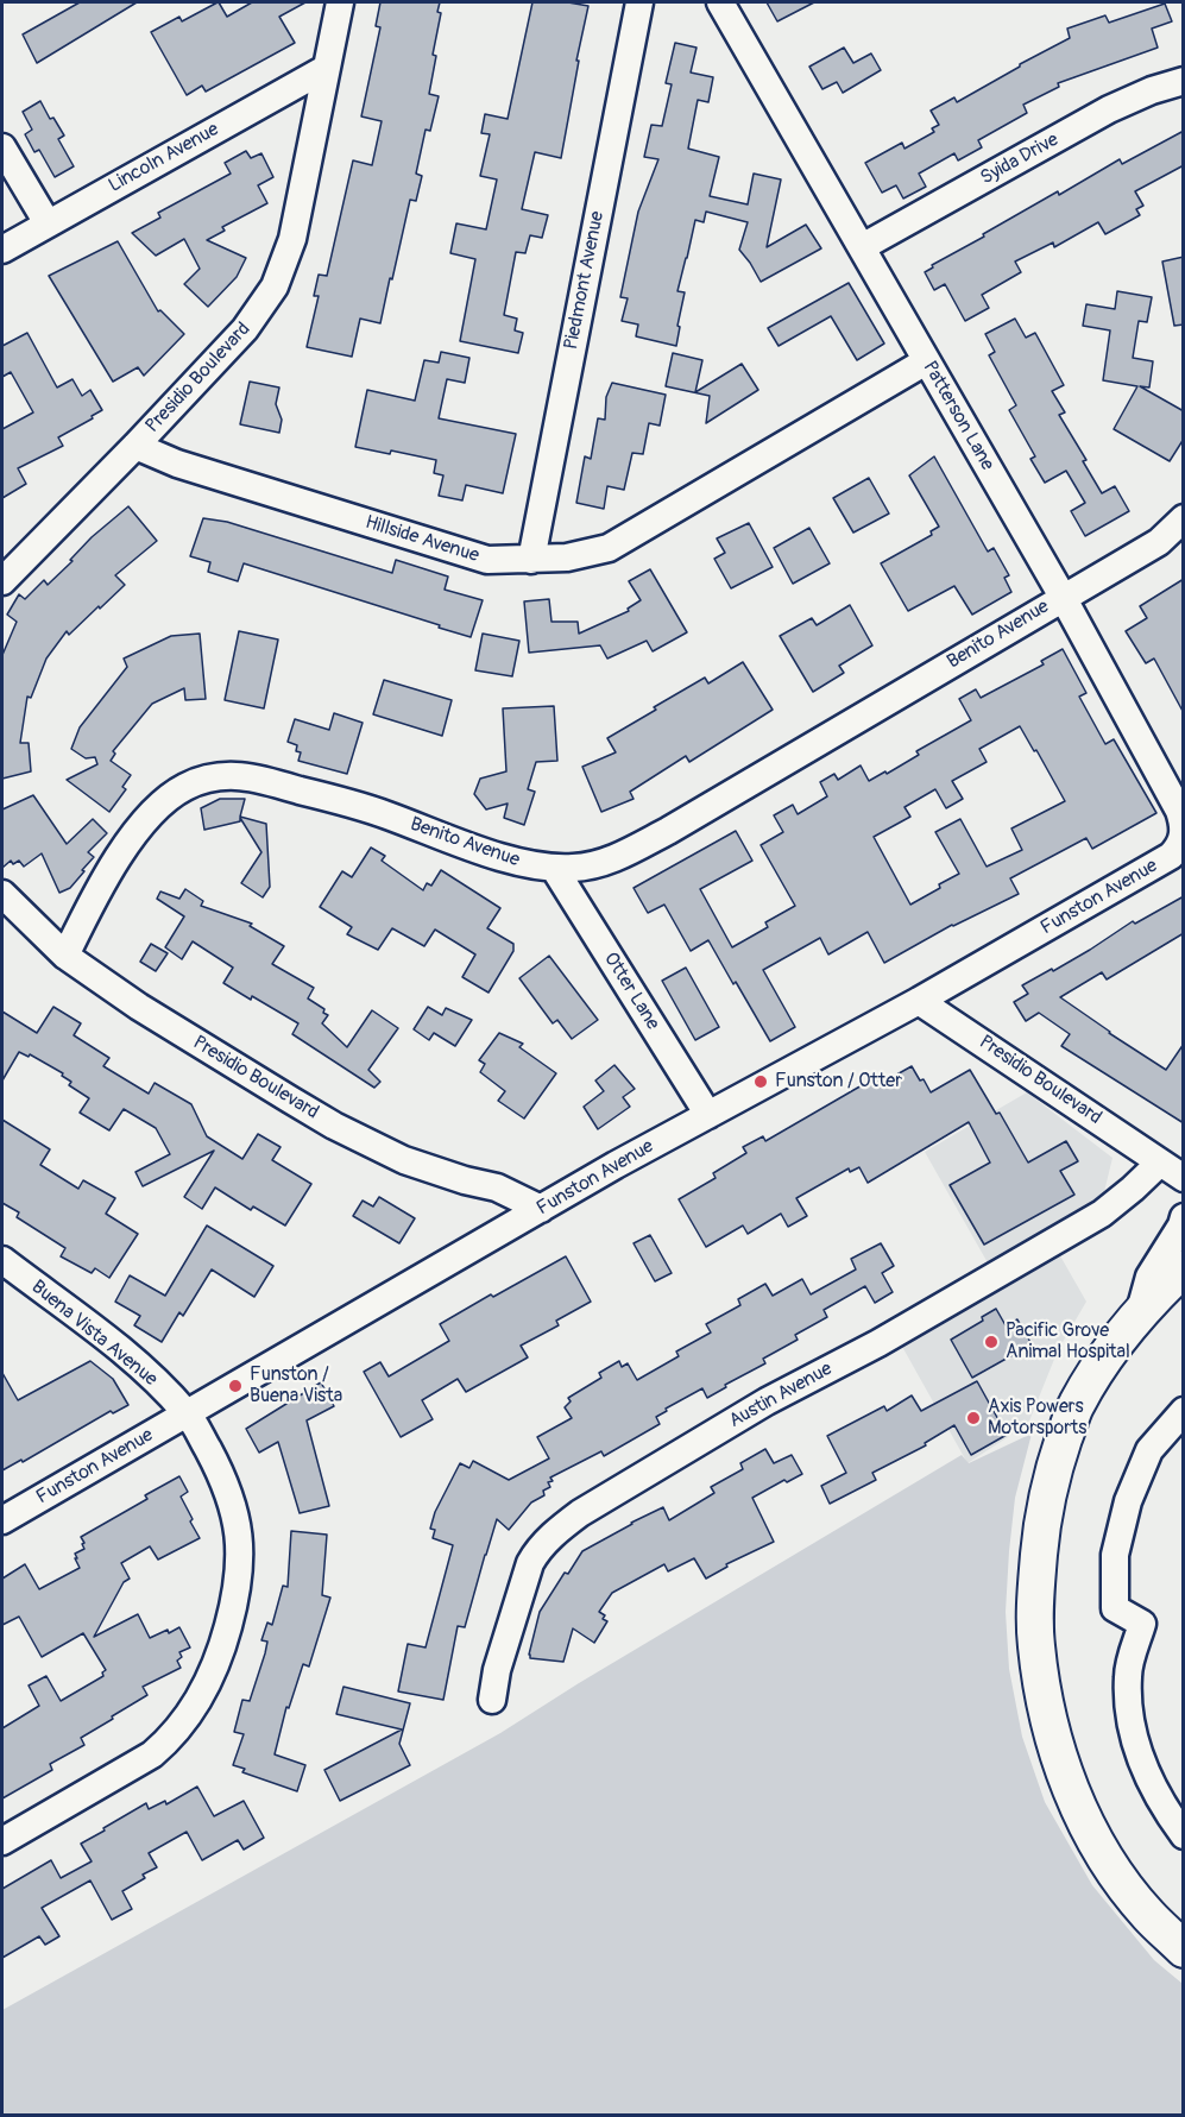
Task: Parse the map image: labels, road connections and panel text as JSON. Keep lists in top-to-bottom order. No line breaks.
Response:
{"streets":{"street":["Lincoln Avenue","Syida Drive","Piedmont Avenue","Presidio Boulevard","Patterson Lane","Hillside Avenue","Benito Avenue","Funston Avenue","Otter Lane","Buena Vista Avenue","Austin Avenue"]},"crossings":[["Lincoln Avenue","Presidio Boulevard"],["Syida Drive","Patterson Lane"],["Piedmont Avenue","Hillside Avenue"],["Presidio Boulevard","Hillside Avenue"],["Presidio Boulevard","Benito Avenue"],["Presidio Boulevard","Funston Avenue"],["Presidio Boulevard","Austin Avenue"],["Patterson Lane","Hillside Avenue"],["Patterson Lane","Benito Avenue"],["Patterson Lane","Funston Avenue"],["Benito Avenue","Otter Lane"],["Funston Avenue","Otter Lane"],["Funston Avenue","Buena Vista Avenue"]],"places":["Funston / Otter","Pacific Grove Animal Hospital","Funston / Buena Vista","Axis Powers Motorsports"]}
